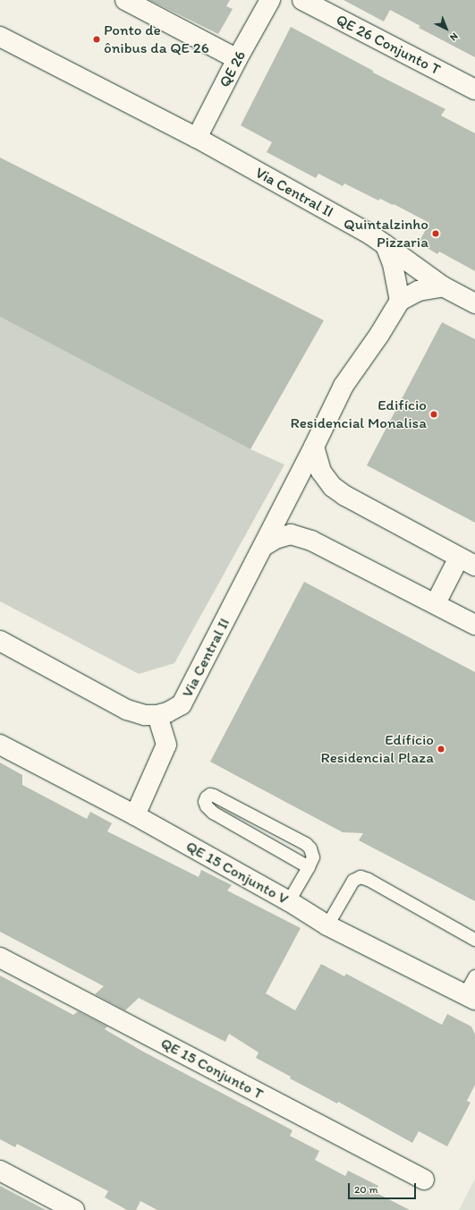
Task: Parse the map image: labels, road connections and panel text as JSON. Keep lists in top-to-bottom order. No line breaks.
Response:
{"streets":{"street":["QE 26 Conjunto T","QE 26","Via Central II","QE 15 Conjunto V","QE 15 Conjunto T"]},"crossings":[["QE 26","Via Central II"]],"places":["Ponto de ônibus da QE 26","Quintalzinho Pizzaria","Edifício Residencial Monalisa","Edífício Residencial Plaza"],"scale_bar":"20 m","north":"bottom right"}
